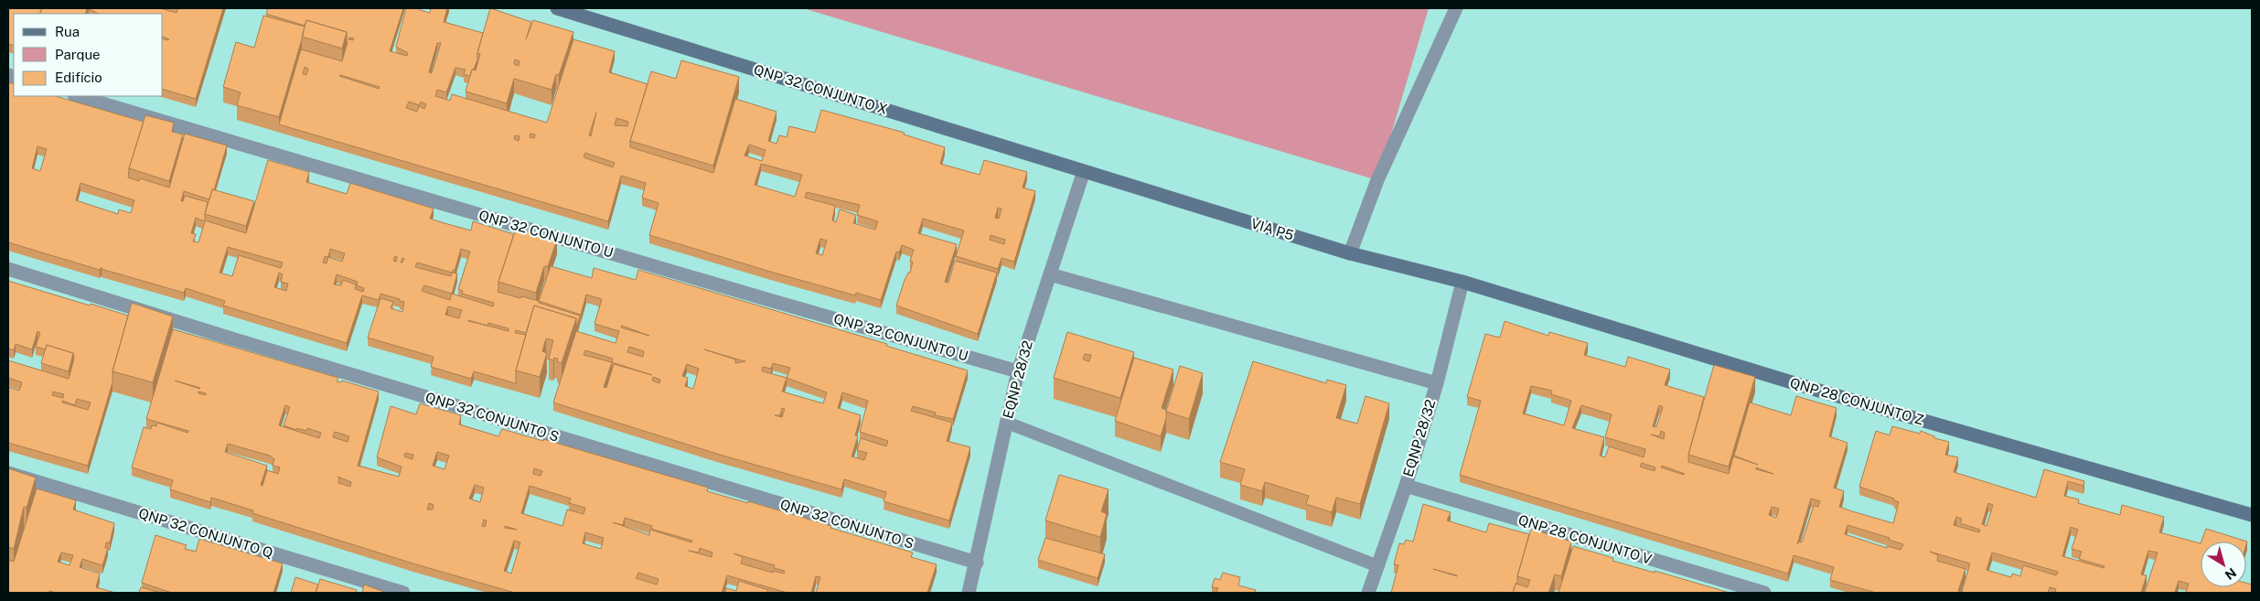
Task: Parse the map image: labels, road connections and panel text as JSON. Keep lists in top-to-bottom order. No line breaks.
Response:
{"streets":{"street":["QNP 32 CONJUNTO X","VIA P5","QNP 32 CONJUNTO U","EQNP 28/32","QNP 28 CONJUNTO Z","QNP 32 CONJUNTO S","QNP 32 CONJUNTO Q","QNP 28 CONJUNTO V"]},"crossings":[["QNP 32 CONJUNTO X","VIA P5"],["QNP 32 CONJUNTO X","EQNP 28/32"],["VIA P5","EQNP 28/32"],["VIA P5","QNP 28 CONJUNTO Z"],["QNP 32 CONJUNTO U","EQNP 28/32"],["EQNP 28/32","QNP 28 CONJUNTO Z"],["EQNP 28/32","QNP 32 CONJUNTO S"],["EQNP 28/32","QNP 28 CONJUNTO V"]],"legend":["Rua","Parque","Edifício"],"north":"bottom right"}
